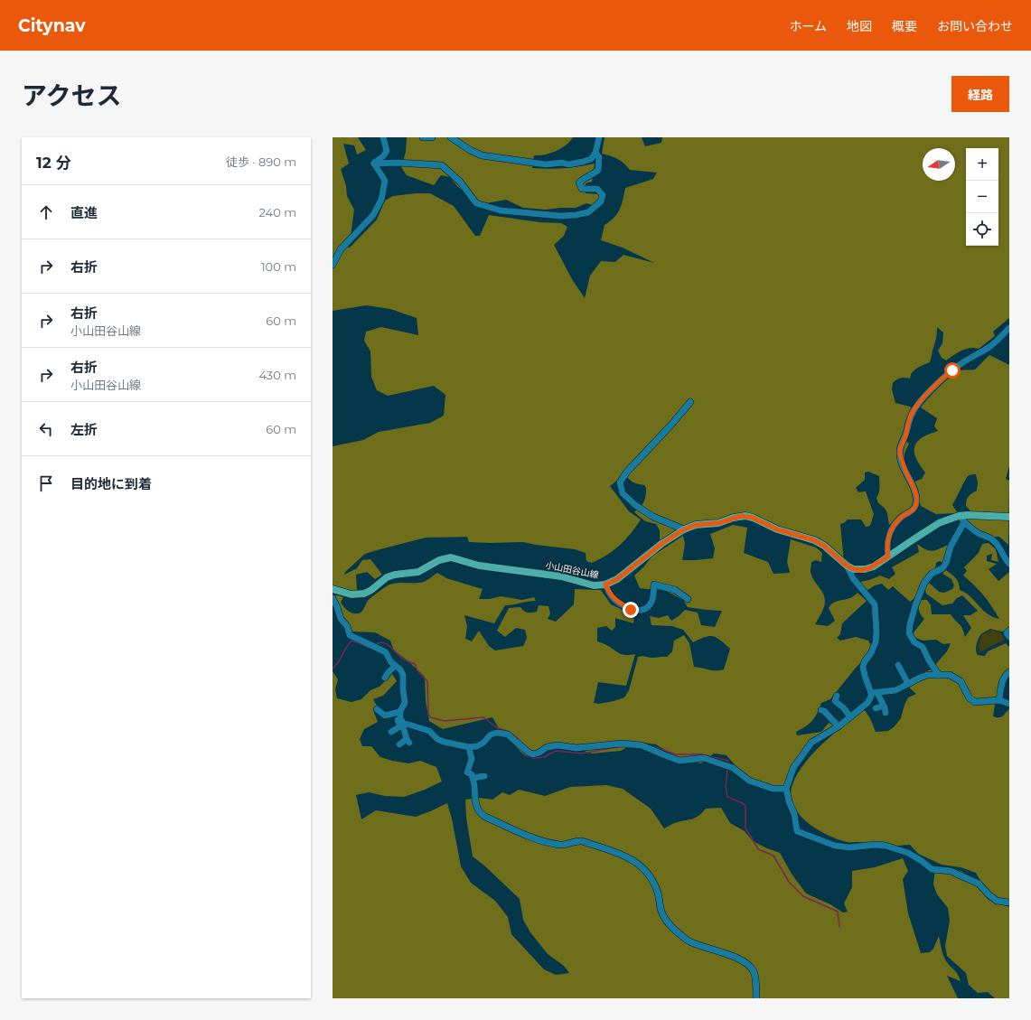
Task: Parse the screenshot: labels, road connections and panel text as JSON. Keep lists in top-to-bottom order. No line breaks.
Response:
{"streets":{"main road":["小山田谷山線"]},"north":"left","page":{"header":"Citynav","nav":["ホーム","地図","概要","お問い合わせ"],"title":"アクセス","buttons":"経路","heading":["12 分","徒歩 · 890 m"],"map_buttons":["+","−"],"list":[["直進","240 m"],["右折","100 m"],["右折","小山田谷山線","60 m"],["右折","小山田谷山線","430 m"],["左折","60 m"],"目的地に到着"]}}
